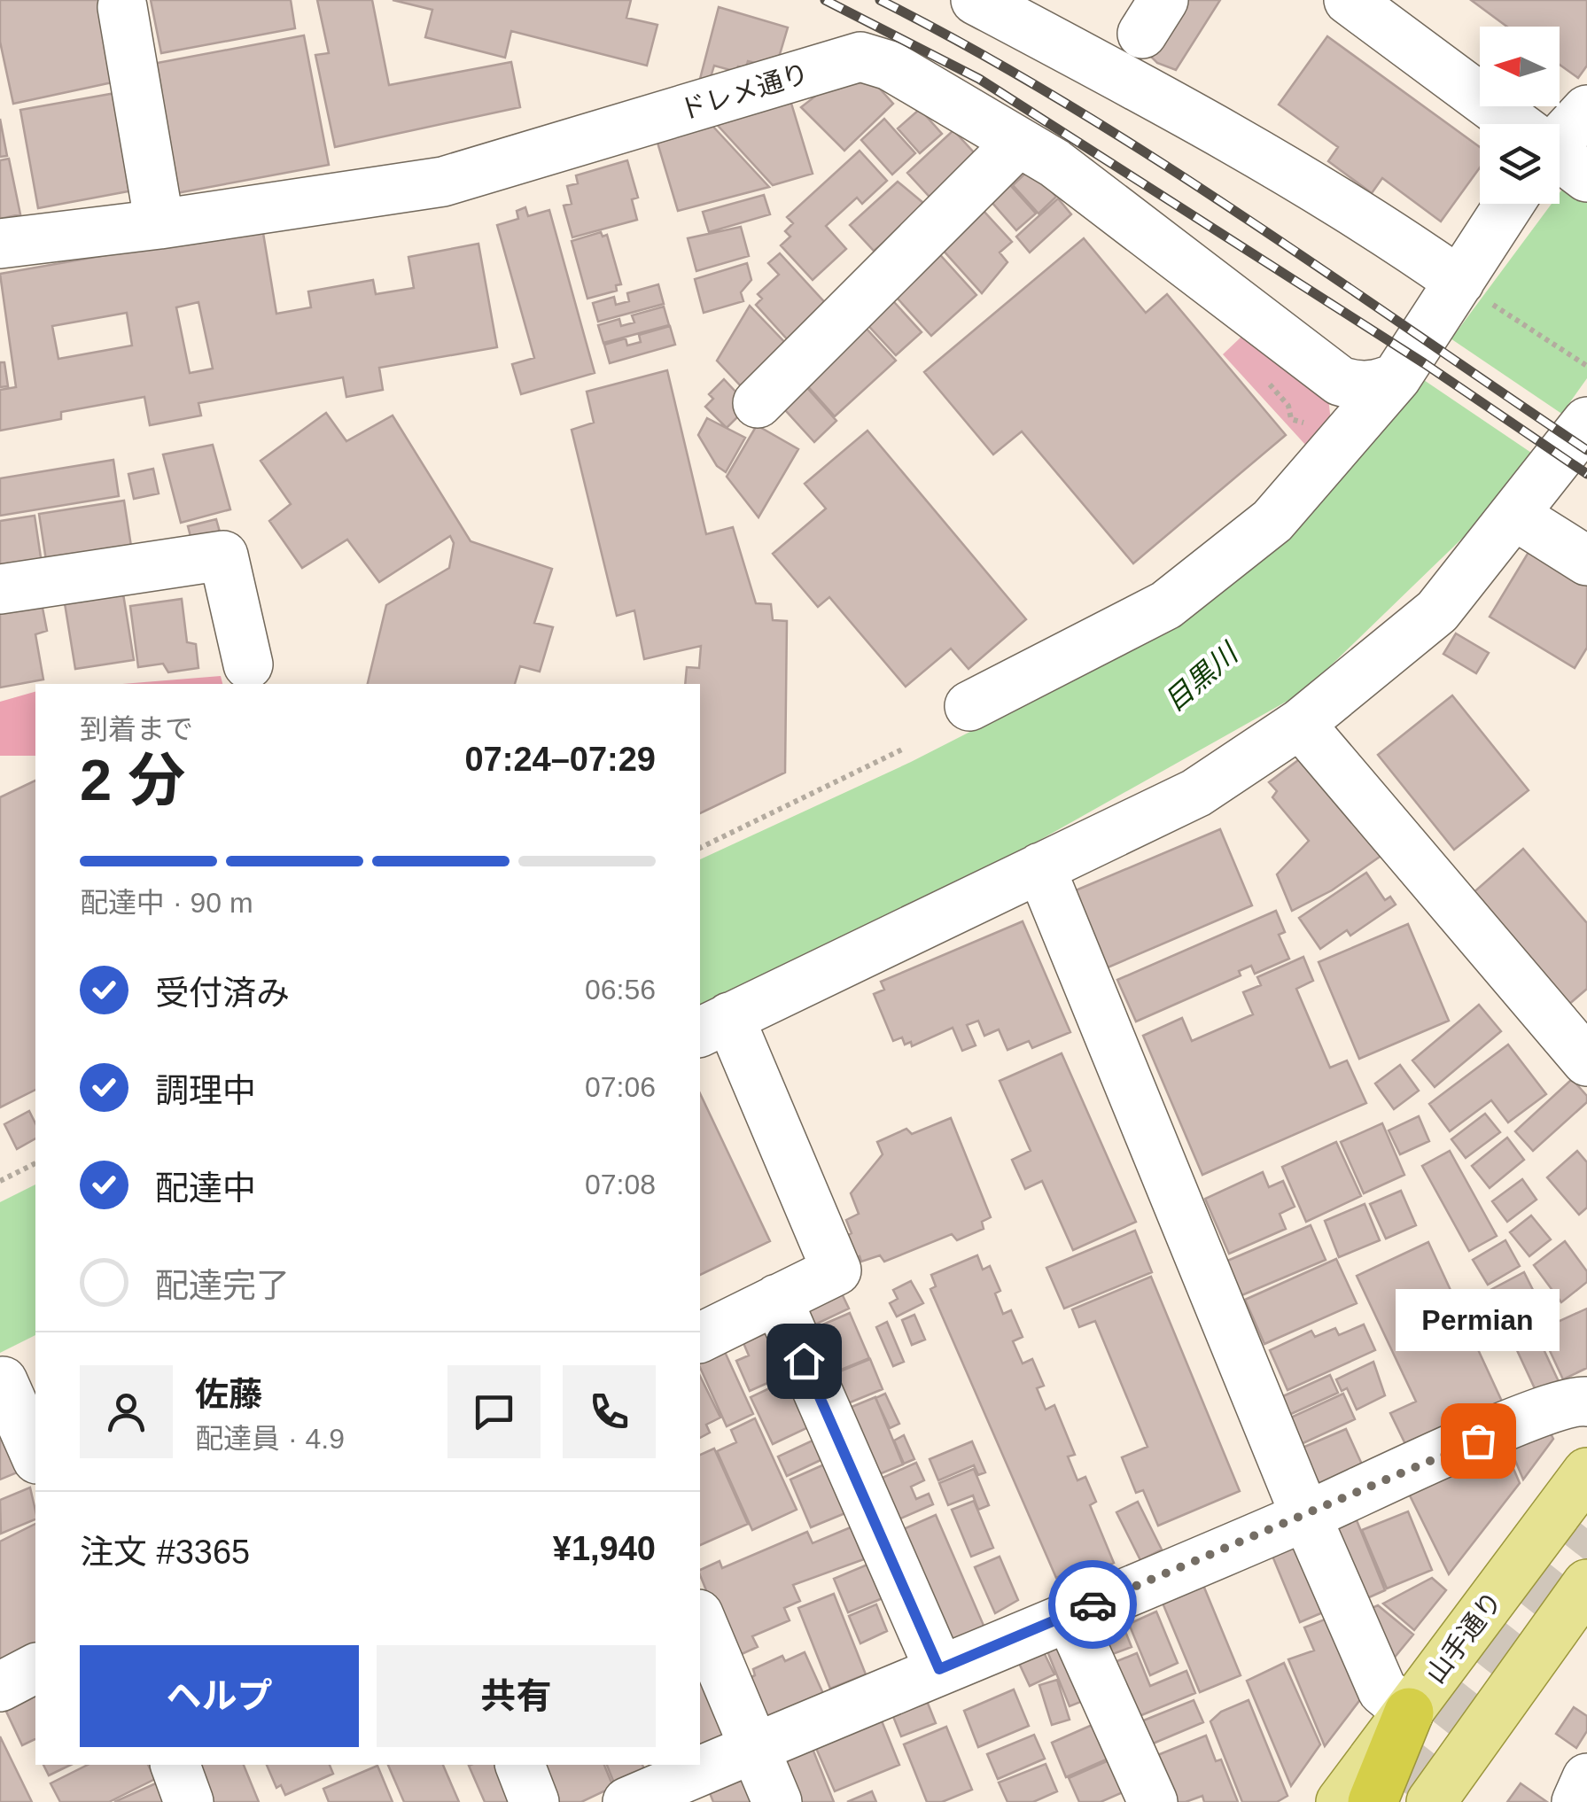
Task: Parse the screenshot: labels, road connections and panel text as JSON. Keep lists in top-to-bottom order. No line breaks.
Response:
{"streets":{"main road":["山手通り"],"street":["ドレメ通り"]},"water":["目黒川"],"places":["Permian"],"north":"left","page":{"heading":["2 分","到着まで","07:24–07:29"],"panel":["佐藤","配達員 · 4.9","注文 #3365","¥1,940"],"bar":"配達中 · 90 m","list":[["受付済み","06:56"],["調理中","07:06"],["配達中","07:08"],"配達完了"],"bubble":"Permian","buttons":["ヘルプ","共有"]}}
